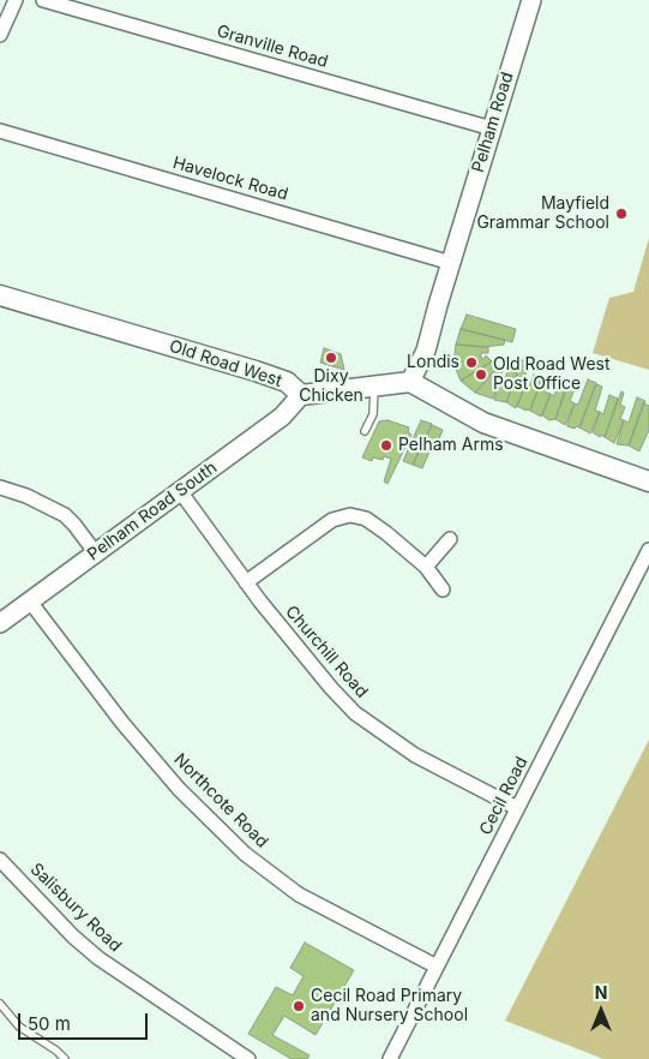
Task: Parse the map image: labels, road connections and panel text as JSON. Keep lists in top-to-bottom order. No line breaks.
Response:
{"streets":{"main road":["Old Road West"],"street":["Granville Road","Pelham Road","Havelock Road","Pelham Road South","Churchill Road","Cecil Road","Northcote Road","Salisbury Road"]},"crossings":[["Granville Road","Pelham Road"],["Pelham Road","Havelock Road"],["Pelham Road","Old Road West"],["Old Road West","Pelham Road South"],["Pelham Road South","Churchill Road"],["Pelham Road South","Northcote Road"],["Churchill Road","Cecil Road"],["Cecil Road","Northcote Road"]],"places":["Mayfield Grammar School","Dixy Chicken","Londis","Old Road West Post Office","Pelham Arms","Cecil Road Primary and Nursery School"],"scale_bar":"50 m","north":"top"}
